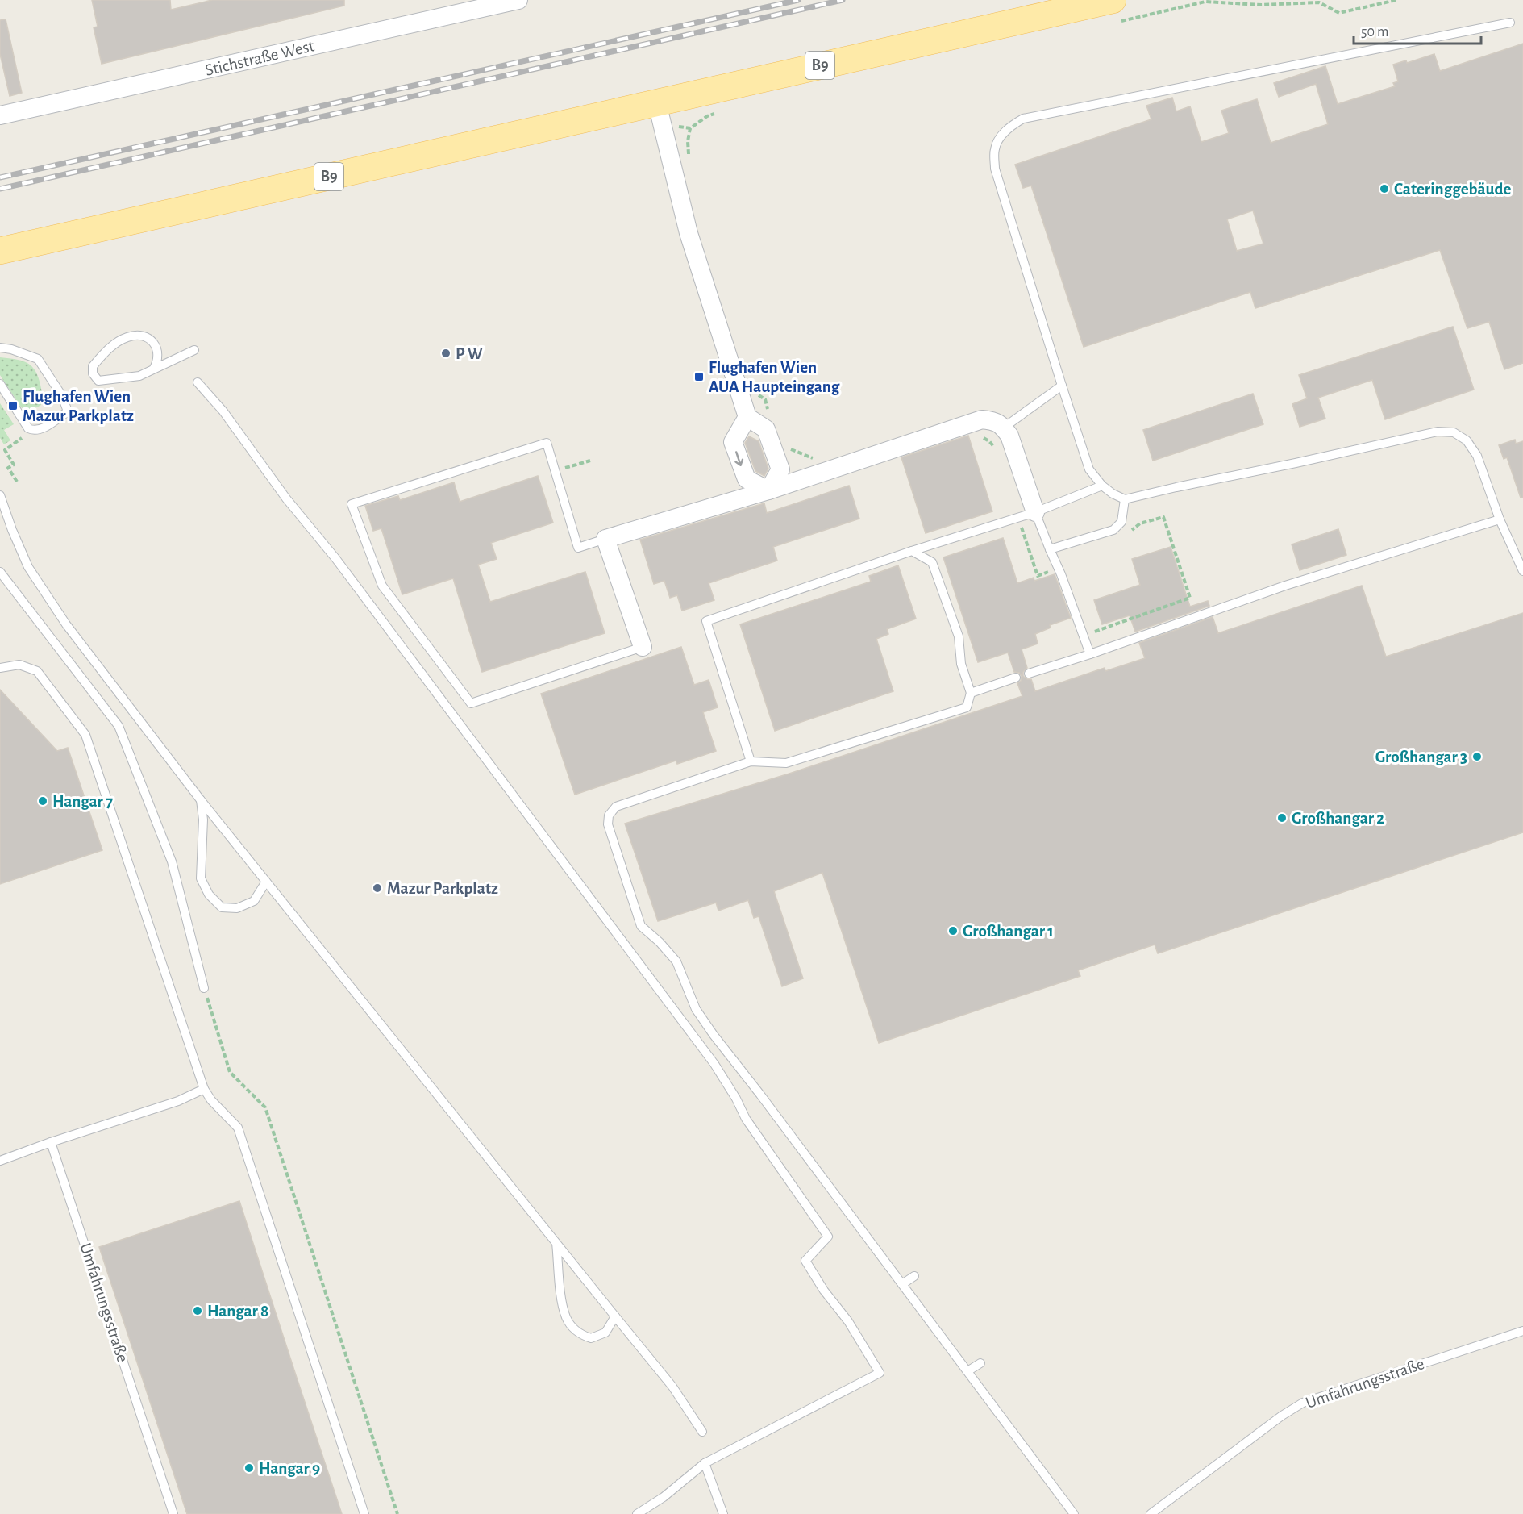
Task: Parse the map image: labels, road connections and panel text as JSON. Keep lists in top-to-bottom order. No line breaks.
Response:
{"streets":{"main road":["B9"],"street":["Stichstraße West"],"lane":["Umfahrungsstraße"]},"places":{"other":["Cateringgebäude","P W","Großhangar 3","Hangar 7","Großhangar 2","Mazur Parkplatz","Großhangar 1","Hangar 8","Hangar 9"],"transit":["Flughafen Wien AUA Haupteingang","Flughafen Wien Mazur Parkplatz"]},"scale_bar":"50 m"}
